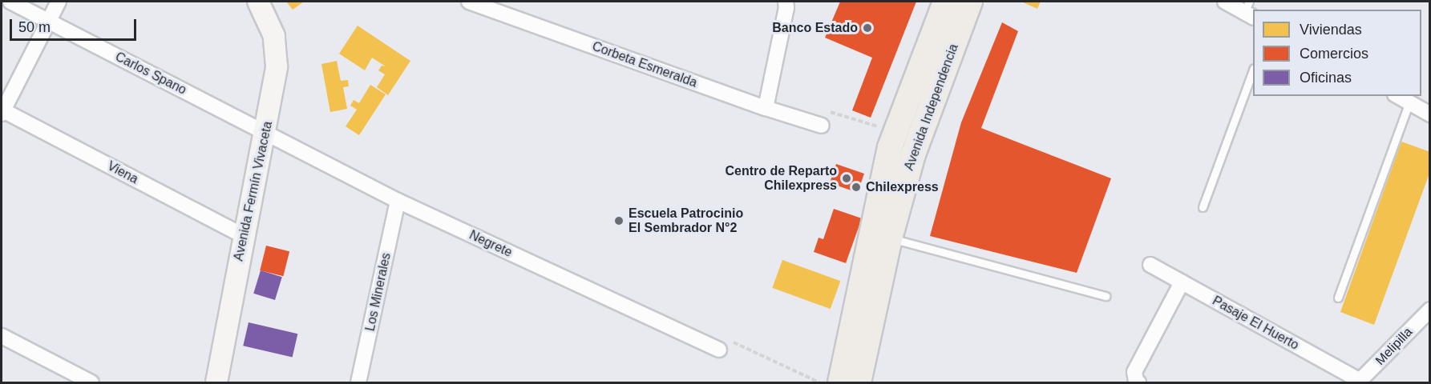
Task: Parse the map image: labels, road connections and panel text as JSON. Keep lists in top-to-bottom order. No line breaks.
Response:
{"streets":{"main road":["Avenida Independencia","Avenida Fermín Vivaceta"],"street":["Corbeta Esmeralda","Carlos Spano","Viena","Negrete","Los Minerales","Pasaje El Huerto","Melipilla"]},"crossings":[["Carlos Spano","Avenida Fermín Vivaceta"],["Carlos Spano","Negrete"],["Viena","Avenida Fermín Vivaceta"],["Avenida Fermín Vivaceta","Negrete"],["Negrete","Los Minerales"],["Pasaje El Huerto","Melipilla"]],"places":["Banco Estado","Centro de Reparto Chilexpress","Chilexpress","Escuela Patrocinio El Sembrador N°2"],"legend":["Viviendas","Comercios","Oficinas"],"scale_bar":"50 m"}
